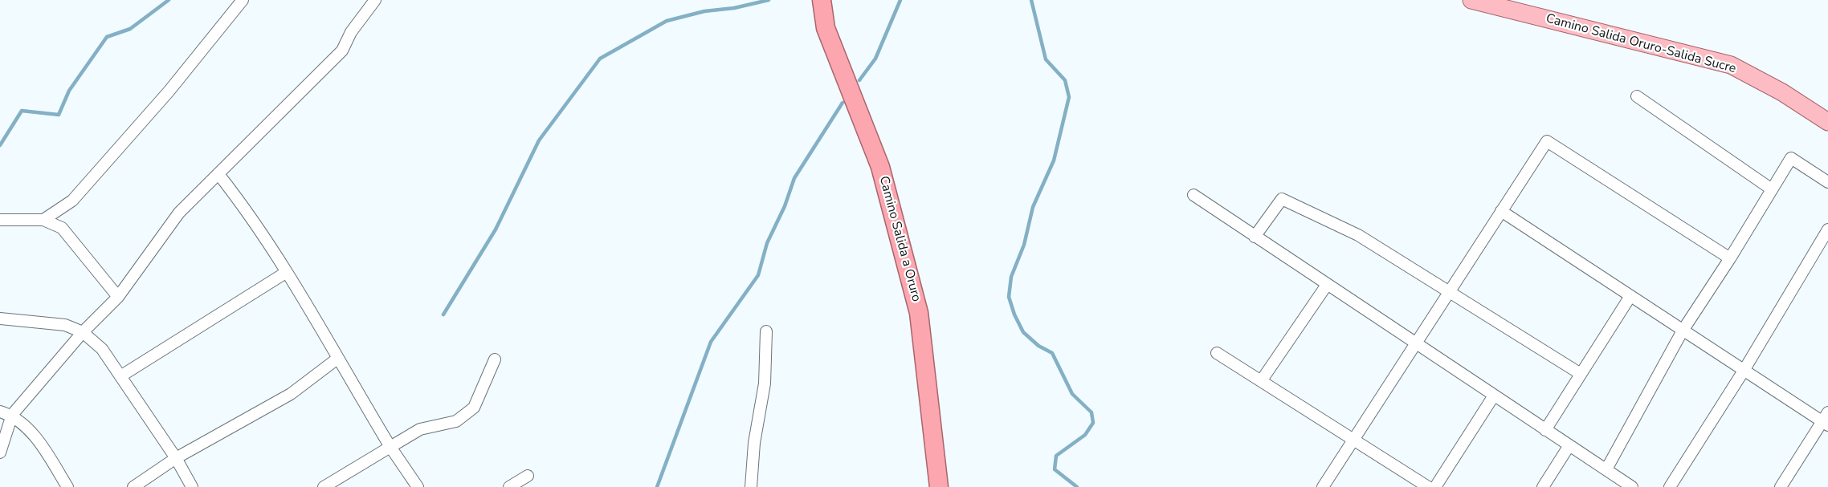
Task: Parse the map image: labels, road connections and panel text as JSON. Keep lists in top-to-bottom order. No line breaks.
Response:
{"streets":{"highway":["Camino Salida a Oruro"],"main road":["Camino Salida Oruro-Salida Sucre"]}}
